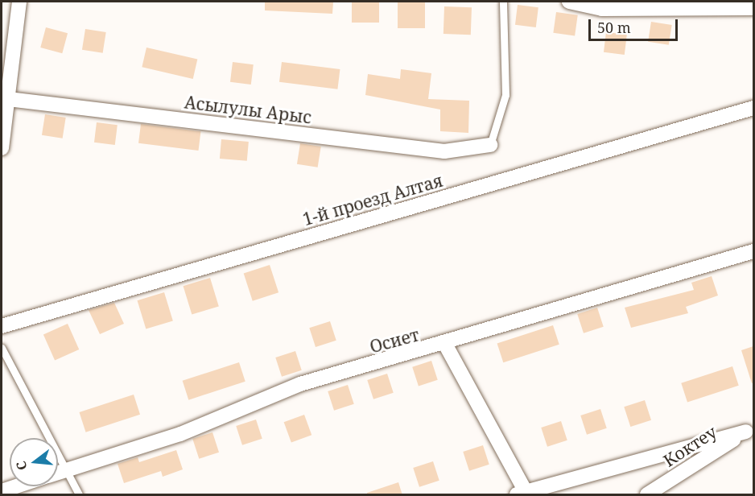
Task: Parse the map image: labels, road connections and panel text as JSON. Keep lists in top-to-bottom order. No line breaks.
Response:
{"streets":{"street":["Асылулы Арыс","1-й проезд Алтая","Осиет","Коктеу"]},"scale_bar":"50 m","north":"left"}
